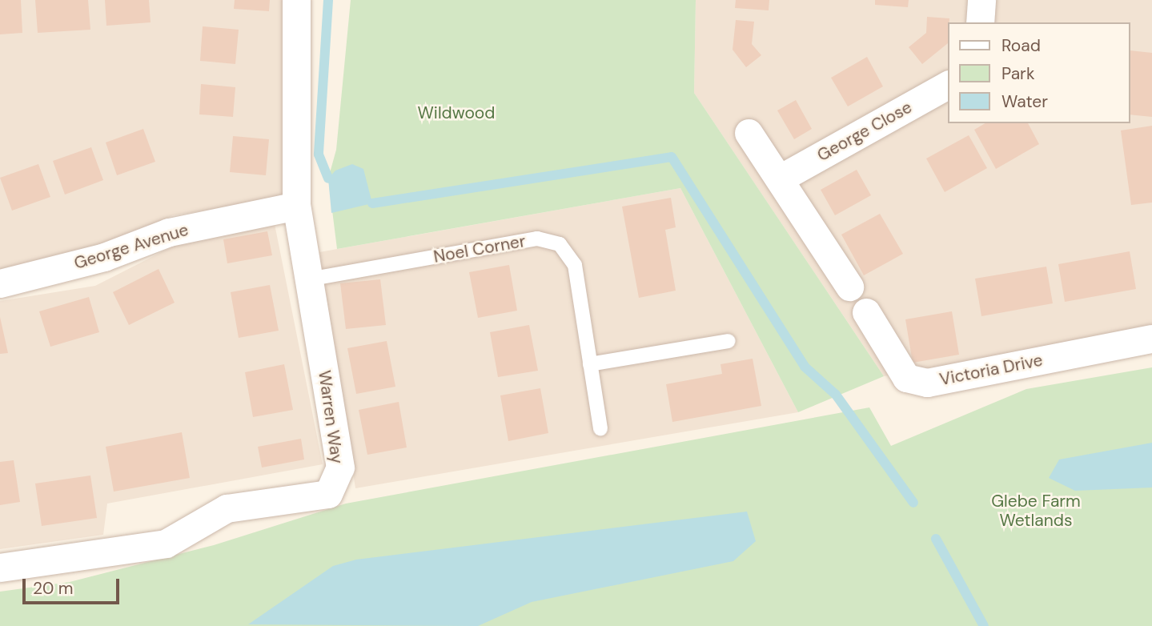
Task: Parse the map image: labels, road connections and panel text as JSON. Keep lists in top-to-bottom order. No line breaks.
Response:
{"streets":{"street":["George Close","George Avenue","Victoria Drive","Warren Way"],"lane":["Noel Corner"]},"crossings":[["George Avenue","Warren Way"],["Noel Corner","Warren Way"]],"parks":["Wildwood","Glebe Farm Wetlands"],"legend":["Road","Park","Water"],"scale_bar":"20 m"}
